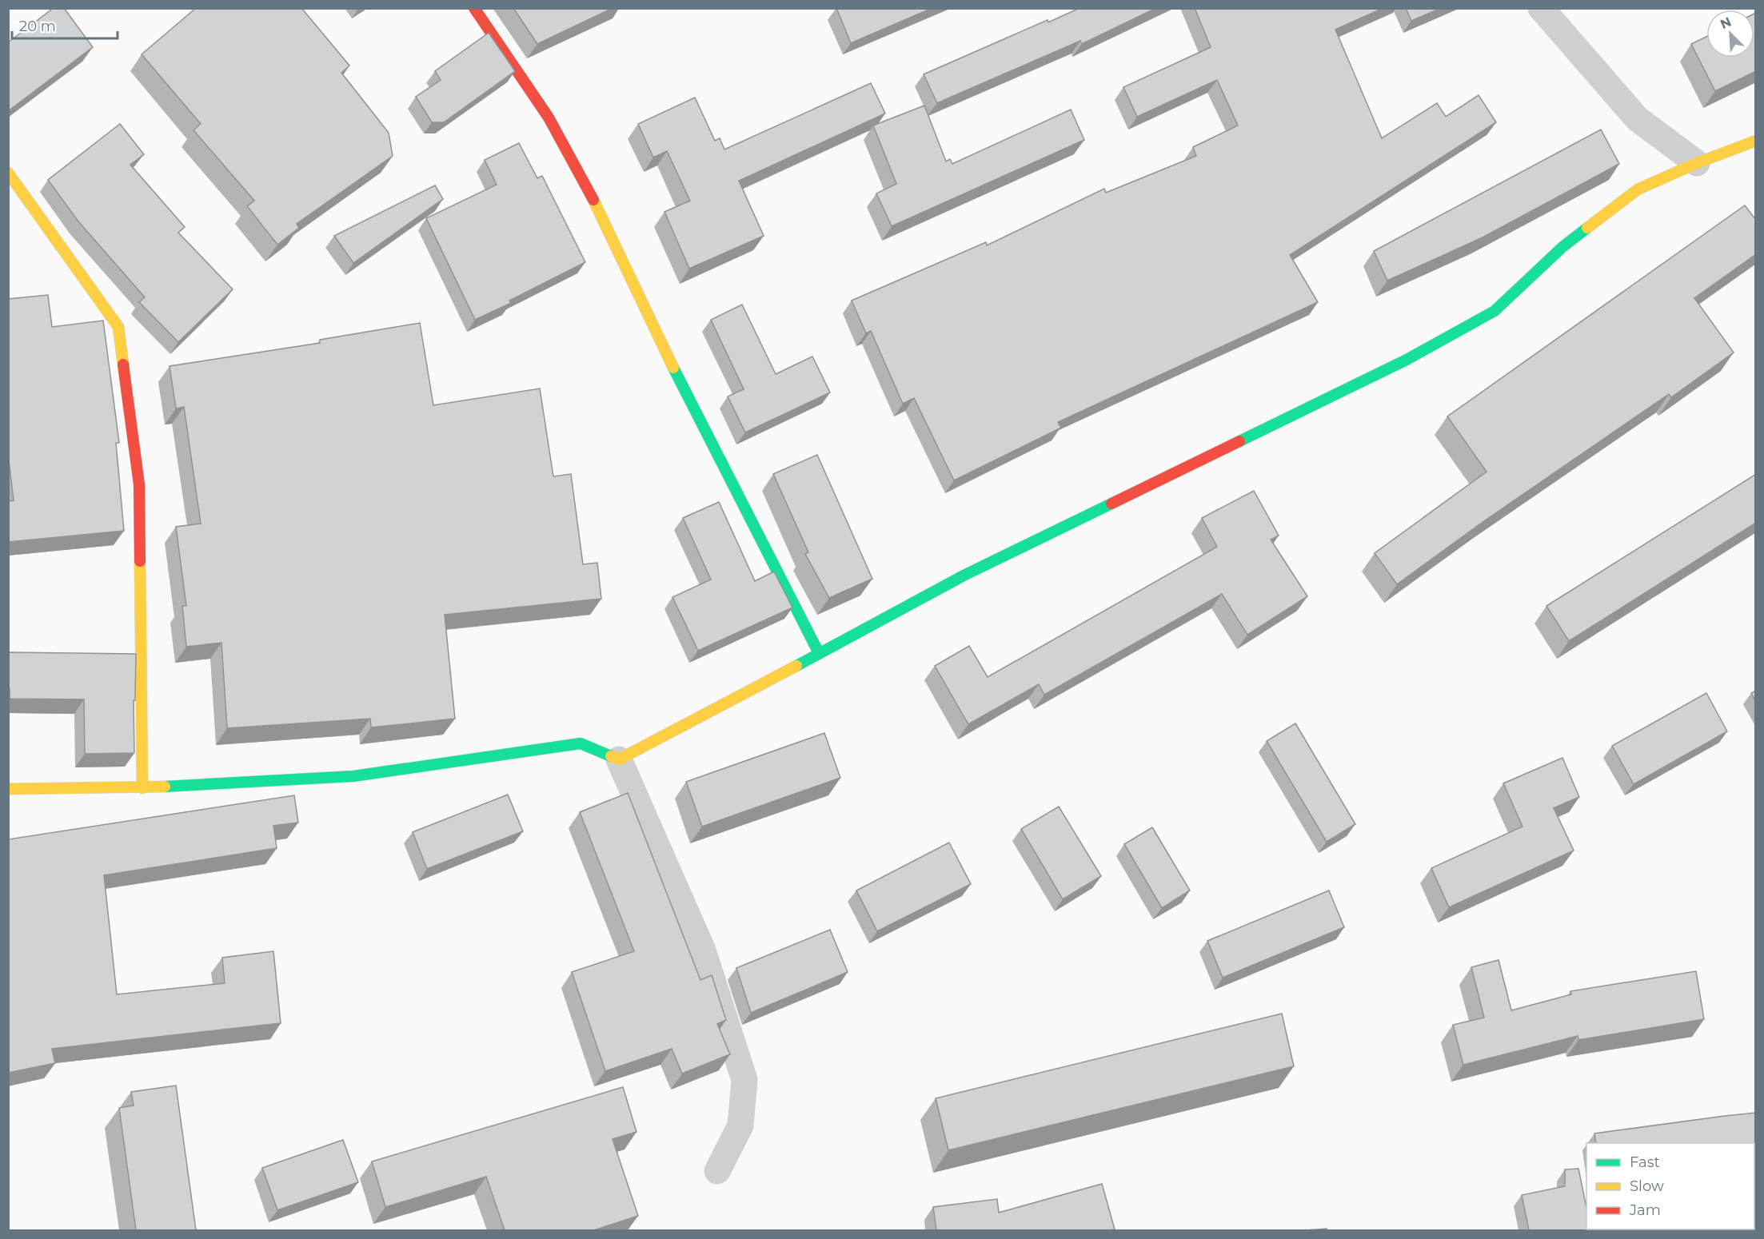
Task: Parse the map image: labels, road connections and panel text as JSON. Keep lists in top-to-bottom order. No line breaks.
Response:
{"legend":["Fast","Slow","Jam"],"scale_bar":"20 m","north":"top left"}
